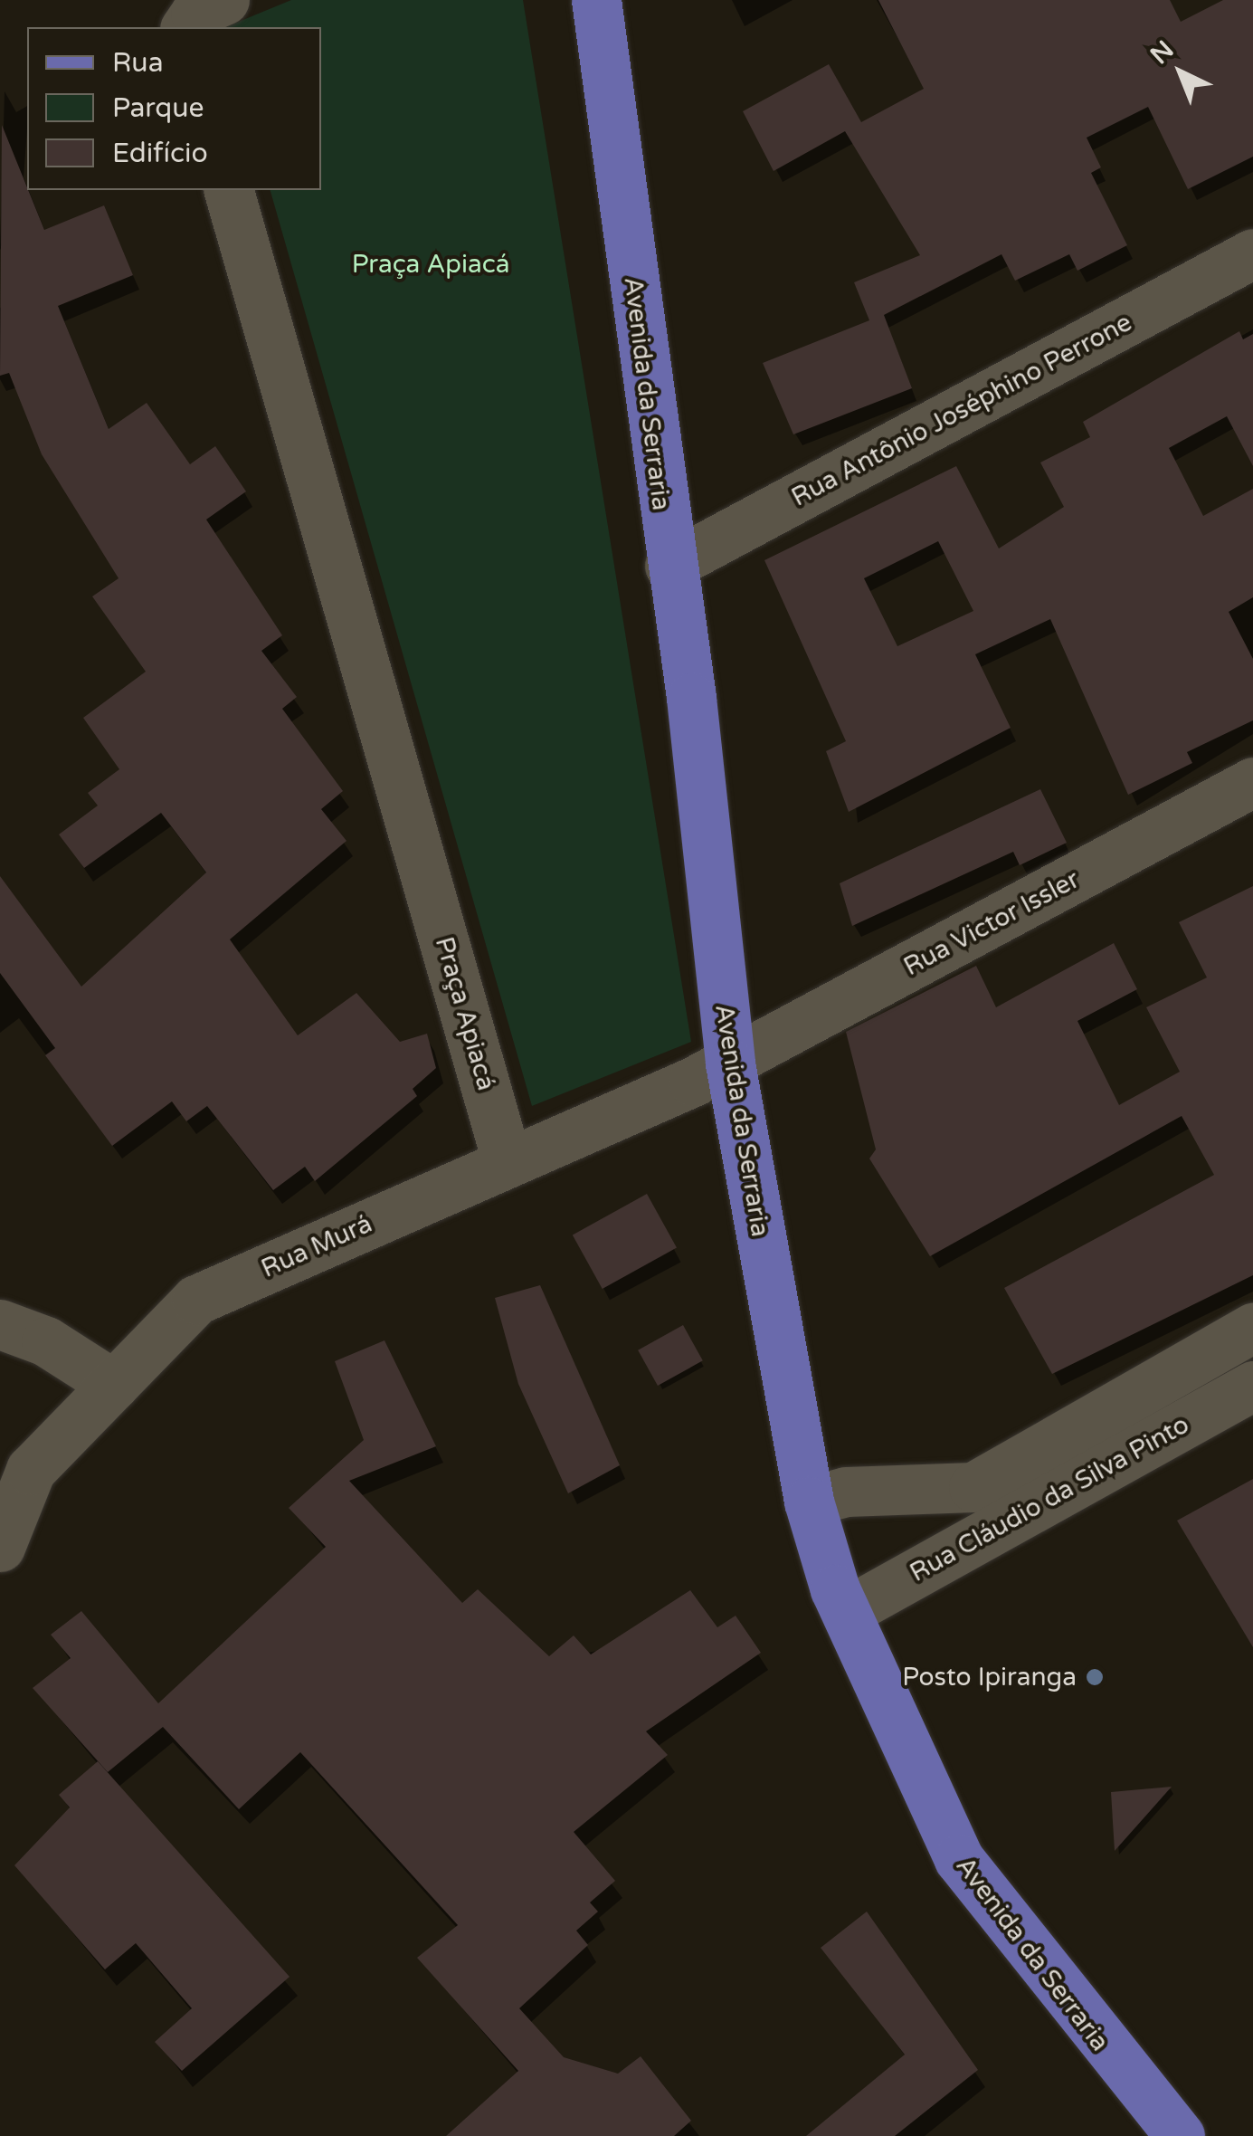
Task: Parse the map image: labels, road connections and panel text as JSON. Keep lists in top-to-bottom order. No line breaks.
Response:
{"streets":{"main road":["Avenida da Serraria"],"street":["Rua Antônio Joséphino Perrone","Rua Victor Issler","Praça Apiacá","Rua Murá","Rua Cláudio da Silva Pinto"]},"crossings":[["Avenida da Serraria","Rua Antônio Joséphino Perrone"],["Avenida da Serraria","Rua Victor Issler"],["Avenida da Serraria","Rua Murá"],["Avenida da Serraria","Rua Cláudio da Silva Pinto"],["Rua Victor Issler","Rua Murá"],["Praça Apiacá","Rua Murá"]],"parks":["Praça Apiacá"],"places":["Posto Ipiranga"],"legend":["Rua","Parque","Edifício"],"north":"top left"}
